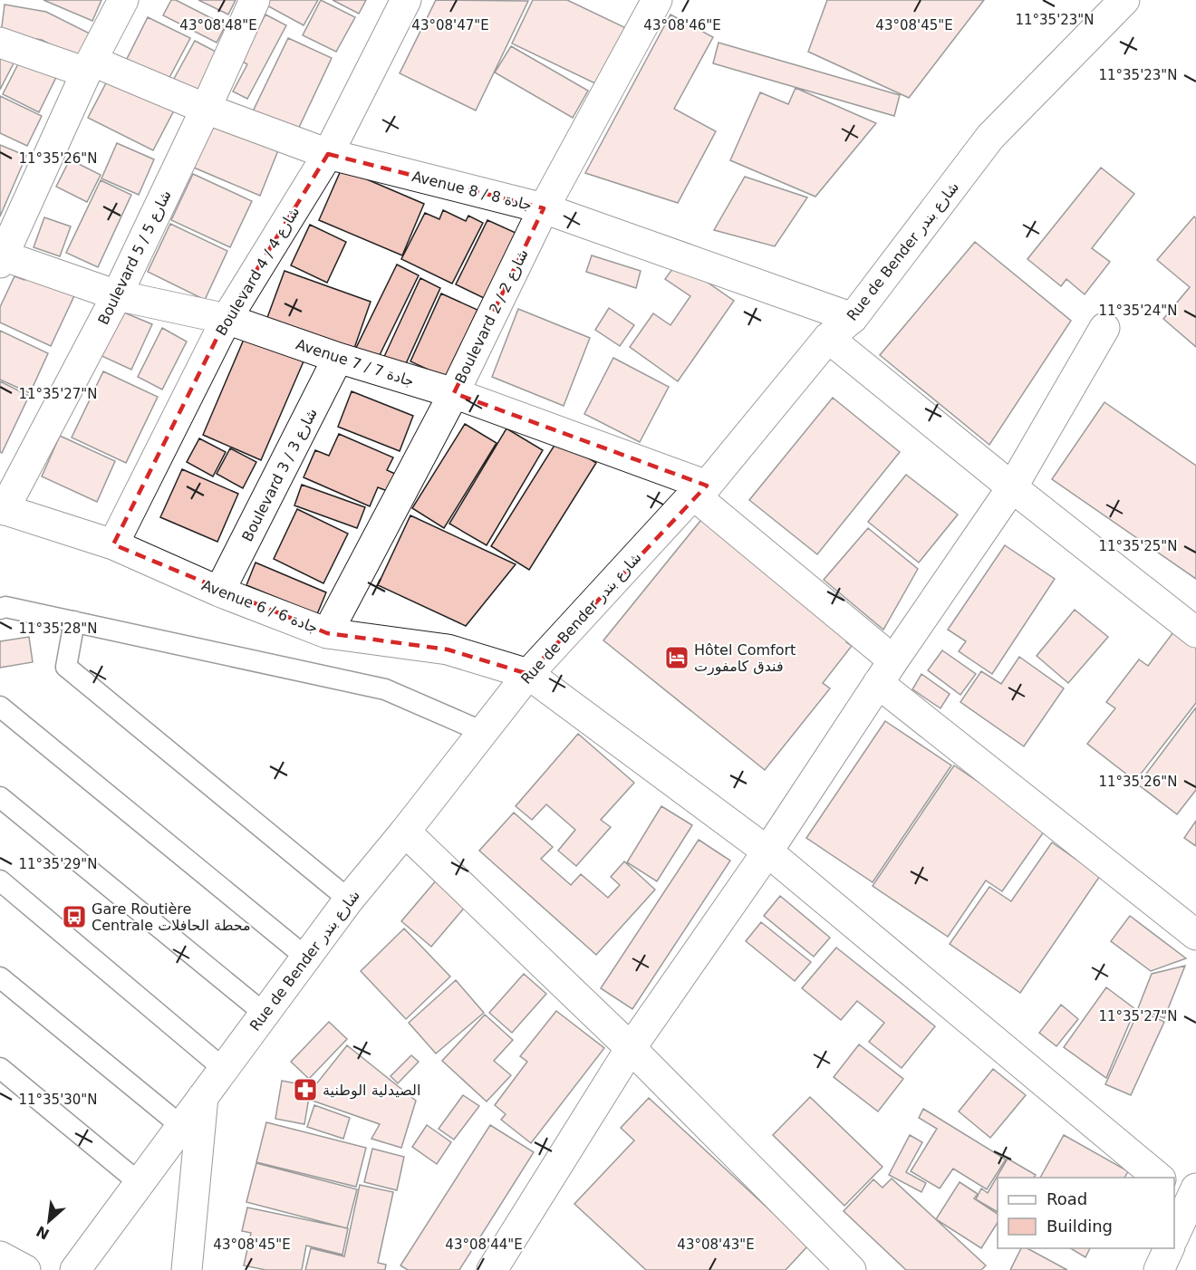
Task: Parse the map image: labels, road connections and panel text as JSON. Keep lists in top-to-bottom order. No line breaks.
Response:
{"streets":{"street":["Avenue 8 / جادة 8","Rue de Bender شارع بندر","Boulevard 5 / شارع 5","Boulevard 4 / شارع 4","Boulevard 2 / شارع 2","Avenue 7 / جادة 7","Boulevard 3 / شارع 3","Avenue 6 / جادة 6"]},"crossings":[["Avenue 8 / جادة 8","Rue de Bender شارع بندر"],["Avenue 8 / جادة 8","Boulevard 5 / شارع 5"],["Avenue 8 / جادة 8","Boulevard 4 / شارع 4"],["Avenue 8 / جادة 8","Boulevard 2 / شارع 2"],["Rue de Bender شارع بندر","Avenue 7 / جادة 7"],["Rue de Bender شارع بندر","Avenue 6 / جادة 6"],["Boulevard 5 / شارع 5","Avenue 7 / جادة 7"],["Boulevard 5 / شارع 5","Avenue 6 / جادة 6"],["Boulevard 4 / شارع 4","Avenue 7 / جادة 7"],["Boulevard 4 / شارع 4","Avenue 6 / جادة 6"],["Boulevard 2 / شارع 2","Avenue 7 / جادة 7"],["Boulevard 2 / شارع 2","Avenue 6 / جادة 6"],["Avenue 7 / جادة 7","Boulevard 3 / شارع 3"],["Boulevard 3 / شارع 3","Avenue 6 / جادة 6"]],"places":{"hotel":["Hôtel Comfort فندق كامفورت"],"bus stop":["Gare Routière Centrale محطة الحافلات"],"pharmacy":["الصيدلية الوطنية"]},"legend":["Road","Building"],"north":"bottom left","coordinates":["11°35'23\"N","43°08'48\"E","43°08'47\"E","43°08'46\"E","43°08'45\"E","11°35'26\"N","11°35'24\"N","11°35'27\"N","11°35'25\"N","11°35'28\"N","11°35'29\"N","11°35'30\"N","43°08'44\"E","43°08'43\"E"]}
